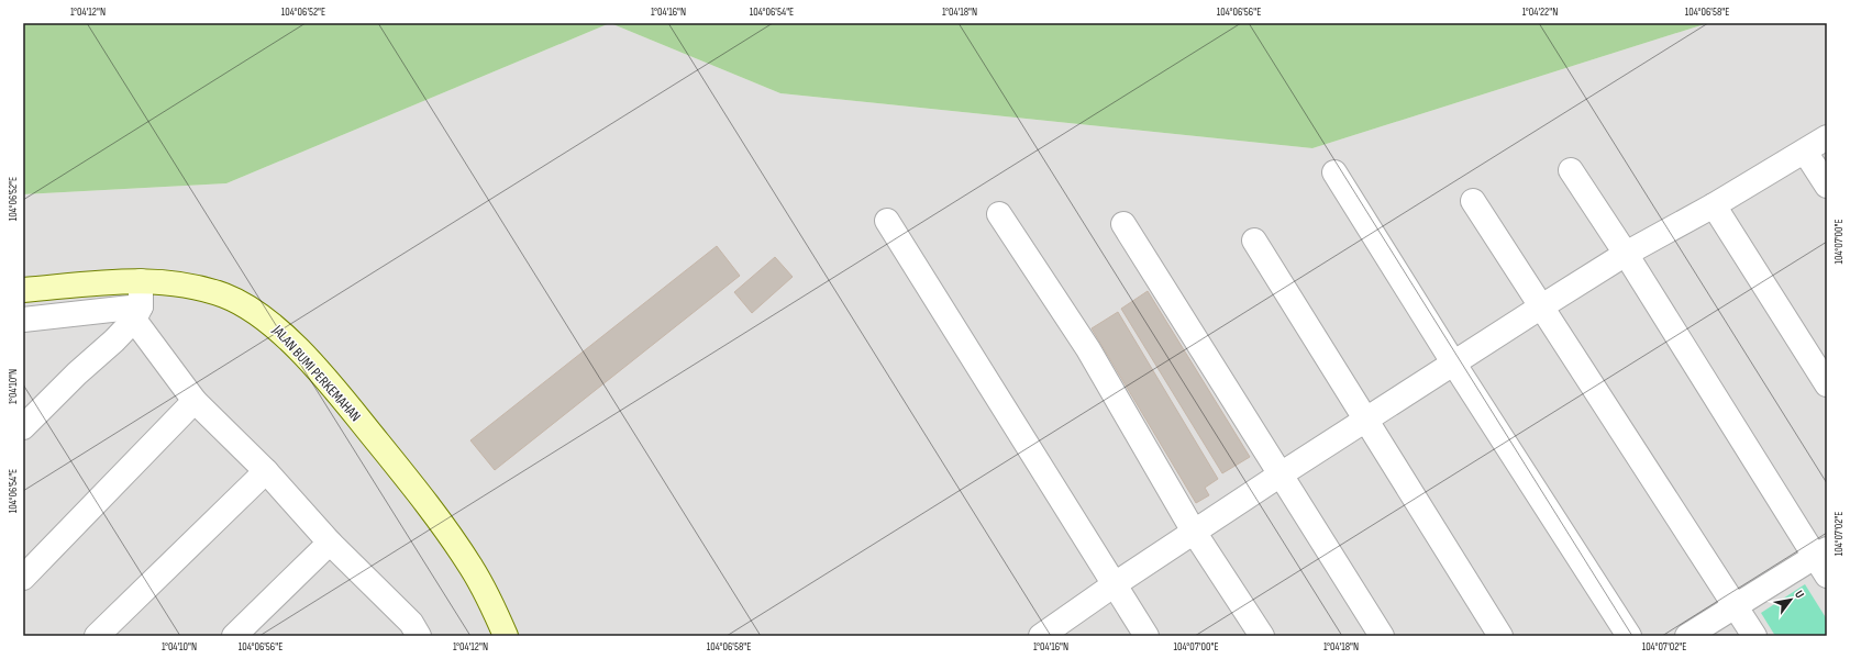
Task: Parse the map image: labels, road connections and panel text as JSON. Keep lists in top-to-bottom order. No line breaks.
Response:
{"streets":{"street":["JALAN BUMI PERKEMAHAN"]},"north":"top right","coordinates":["1°04'12\"N","104°06'52\"E","1°04'16\"N","104°06'54\"E","1°04'18\"N","104°06'56\"E","1°04'22\"N","104°06'58\"E","104°07'00\"E","1°04'10\"N","104°07'02\"E"]}
